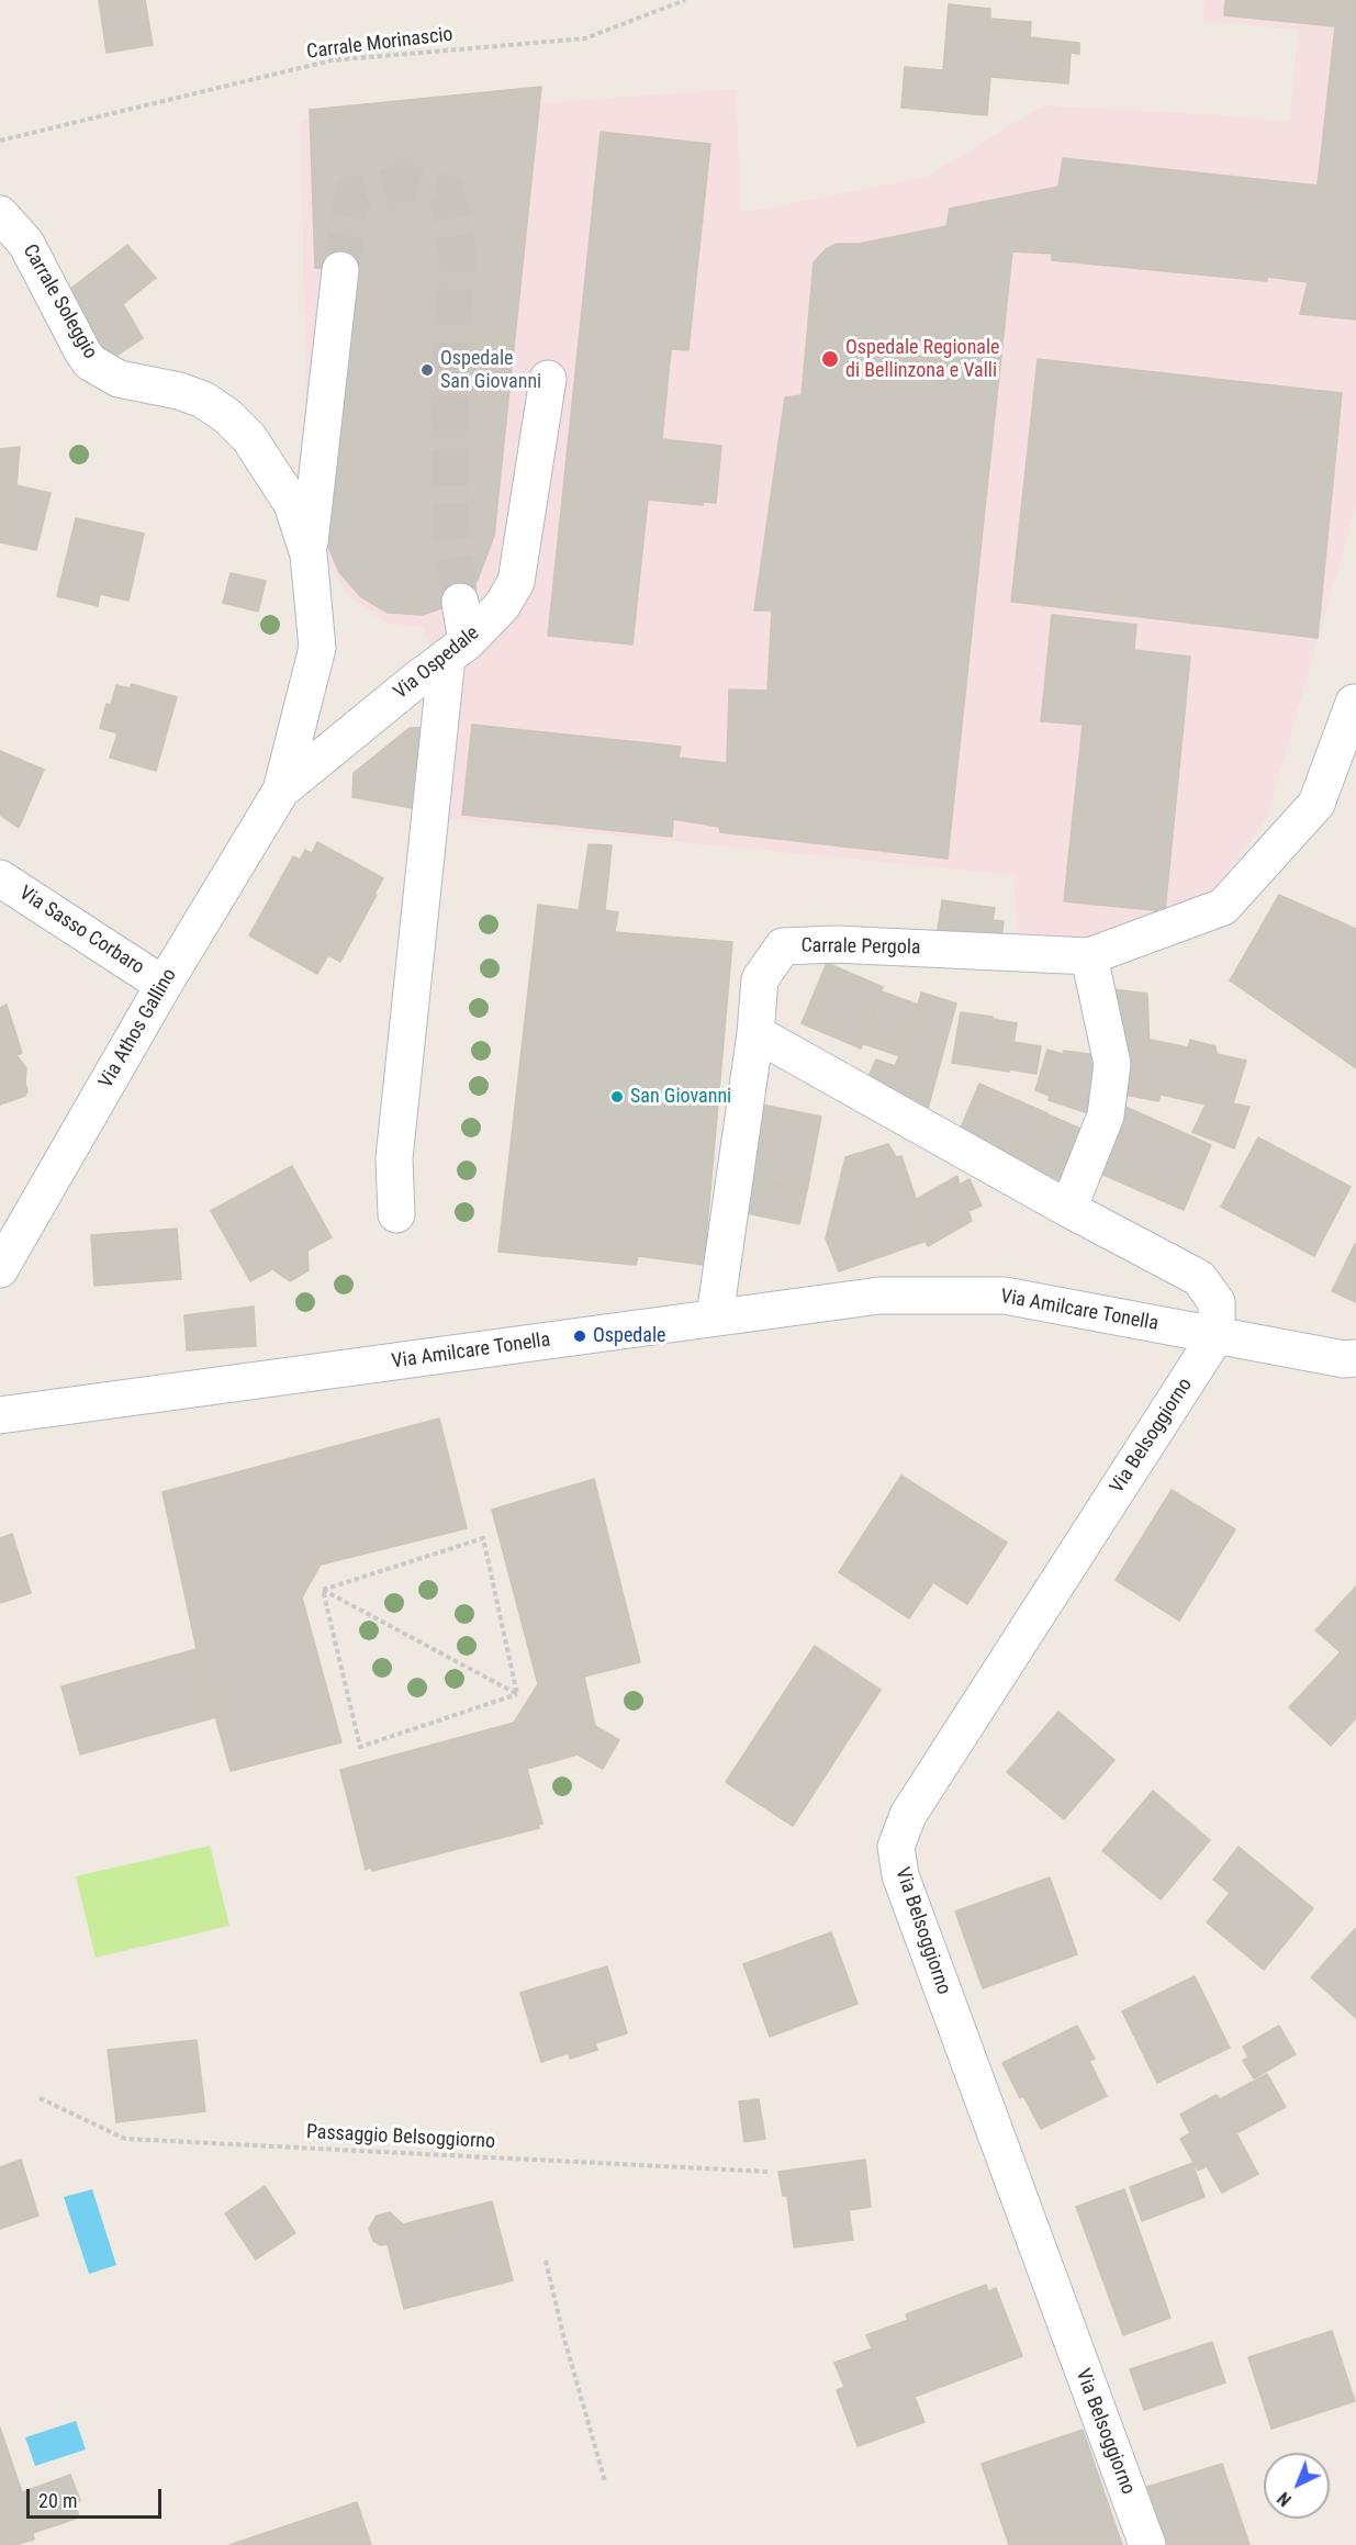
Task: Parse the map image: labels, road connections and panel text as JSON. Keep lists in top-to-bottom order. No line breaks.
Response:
{"streets":{"street":["Carrale Soleggio","Via Ospedale","Via Sasso Corbaro","Carrale Pergola","Via Athos Gallino","Via Amilcare Tonella","Via Belsoggiorno"],"path":["Carrale Morinascio","Passaggio Belsoggiorno"]},"crossings":[["Carrale Soleggio","Via Ospedale"],["Carrale Soleggio","Via Athos Gallino"],["Via Ospedale","Via Athos Gallino"],["Via Sasso Corbaro","Via Athos Gallino"],["Via Amilcare Tonella","Via Belsoggiorno"]],"places":["Ospedale Regionale di Bellinzona e Valli","Ospedale San Giovanni","San Giovanni","Ospedale"],"scale_bar":"20 m","north":"bottom left"}
